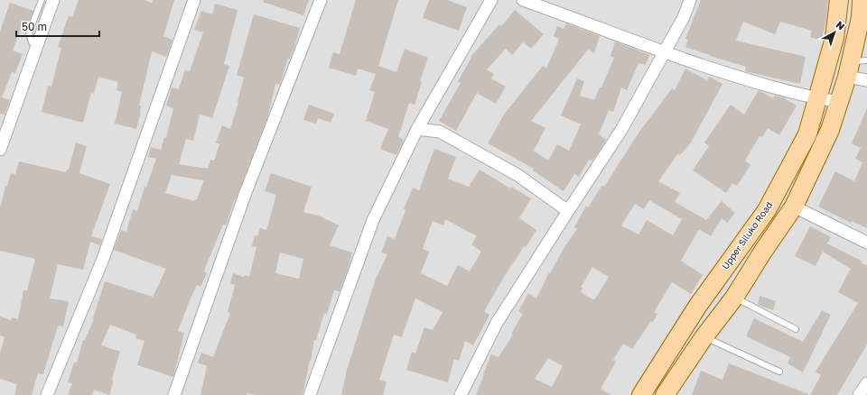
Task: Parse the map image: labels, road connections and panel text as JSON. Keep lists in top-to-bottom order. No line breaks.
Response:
{"streets":{"main road":["Upper Siluko Road"]},"scale_bar":"50 m","north":"top right"}
